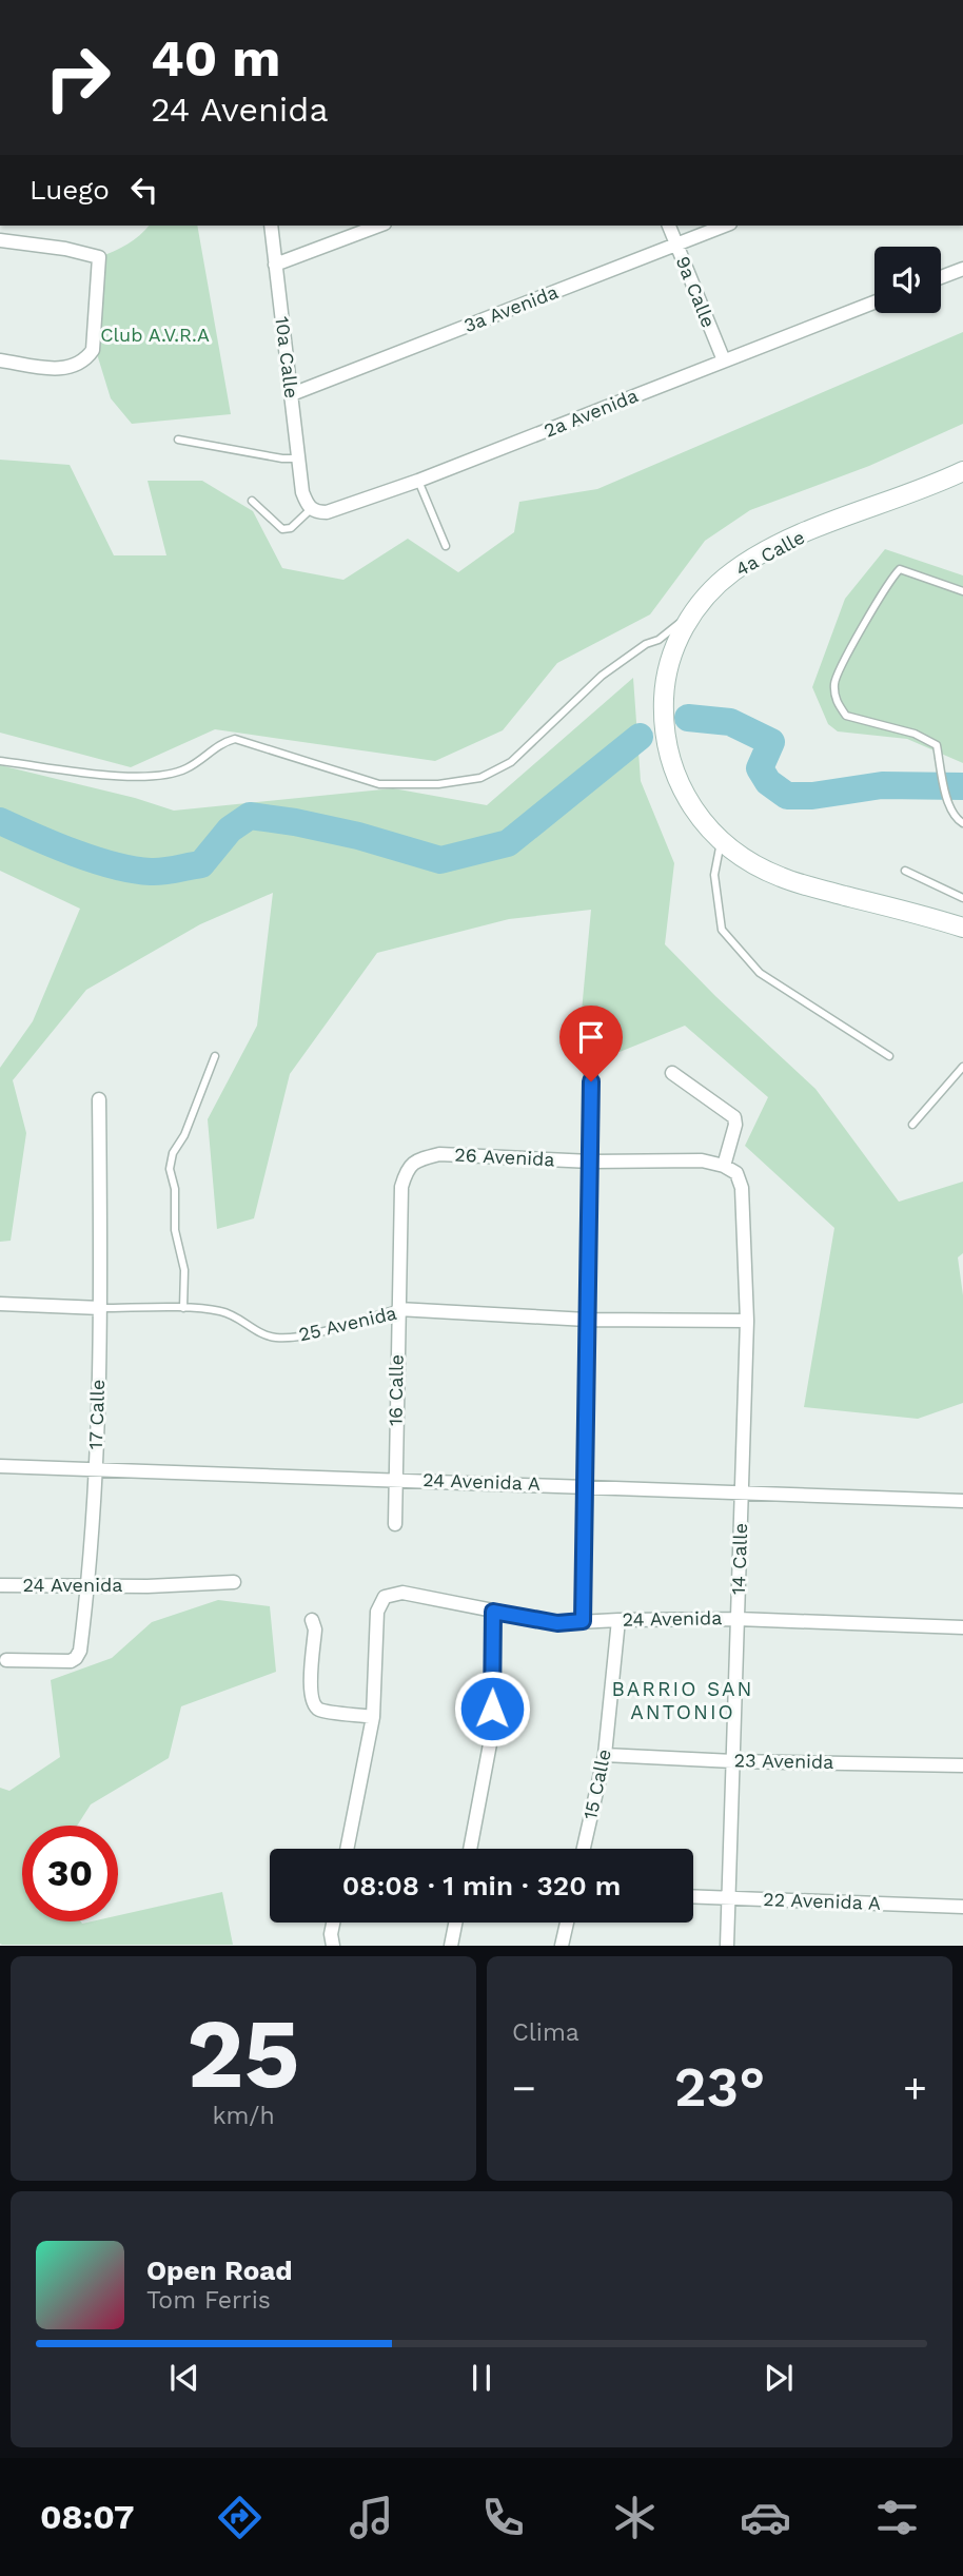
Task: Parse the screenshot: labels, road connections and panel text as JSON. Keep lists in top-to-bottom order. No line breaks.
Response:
{"streets":{"main road":["4a Calle"],"street":["9a Calle","3a Avenida","10a Calle","2a Avenida","26 Avenida","25 Avenida","16 Calle","17 Calle","24 Avenida A","14 Calle","24 Avenida","23 Avenida","15 Calle","22 Avenida A"]},"crossings":[["9a Calle","3a Avenida"],["9a Calle","2a Avenida"],["3a Avenida","10a Calle"],["10a Calle","2a Avenida"],["26 Avenida","16 Calle"],["26 Avenida","14 Calle"],["25 Avenida","16 Calle"],["25 Avenida","17 Calle"],["25 Avenida","14 Calle"],["16 Calle","24 Avenida A"],["17 Calle","24 Avenida A"],["17 Calle","24 Avenida"],["24 Avenida A","14 Calle"],["14 Calle","24 Avenida"],["14 Calle","23 Avenida"],["14 Calle","22 Avenida A"],["24 Avenida","15 Calle"],["23 Avenida","15 Calle"]],"districts":["BARRIO SAN ANTONIO"],"parks":["Club A.V.R.A"],"page":{"turn":["40 m","24 Avenida"],"then":"Luego","limit":"30","trip":"08:08 · 1 min · 320 m","tile":[["25","km/h"],"Clima"],"heat":["−","23°","+"],"song":["Open Road","Tom Ferris"],"tabs":"08:07"}}
